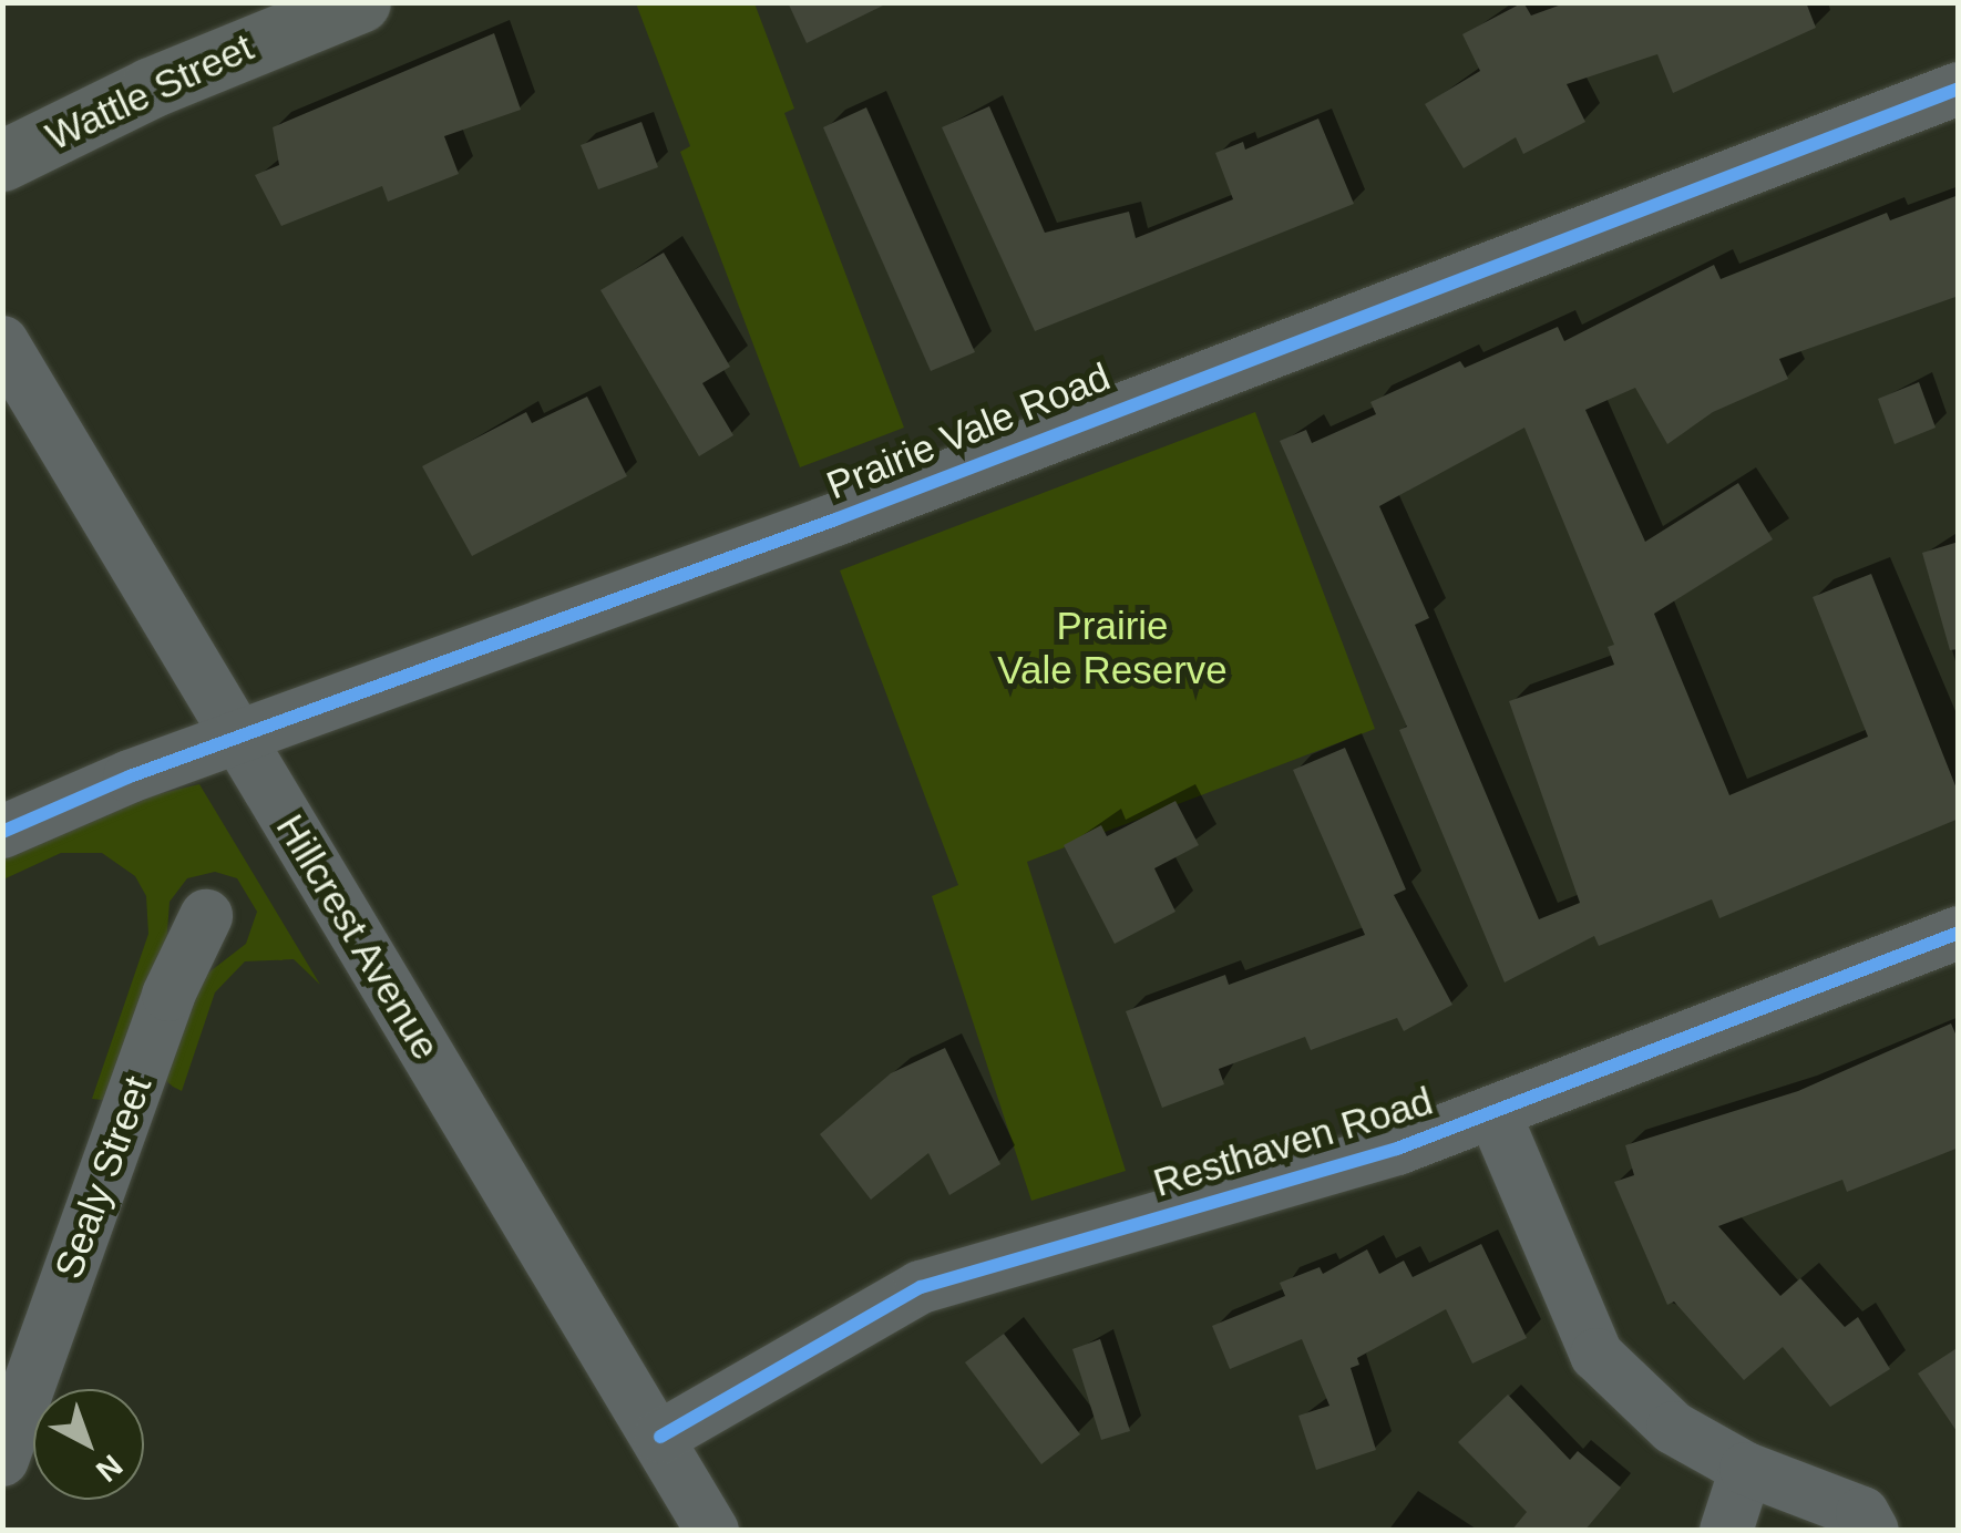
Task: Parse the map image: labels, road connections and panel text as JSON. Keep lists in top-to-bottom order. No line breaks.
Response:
{"streets":{"main road":["Wattle Street"],"street":["Prairie Vale Road","Hillcrest Avenue","Resthaven Road","Sealy Street"]},"crossings":[["Prairie Vale Road","Hillcrest Avenue"],["Hillcrest Avenue","Resthaven Road"]],"parks":["Prairie Vale Reserve"],"north":"bottom right"}
